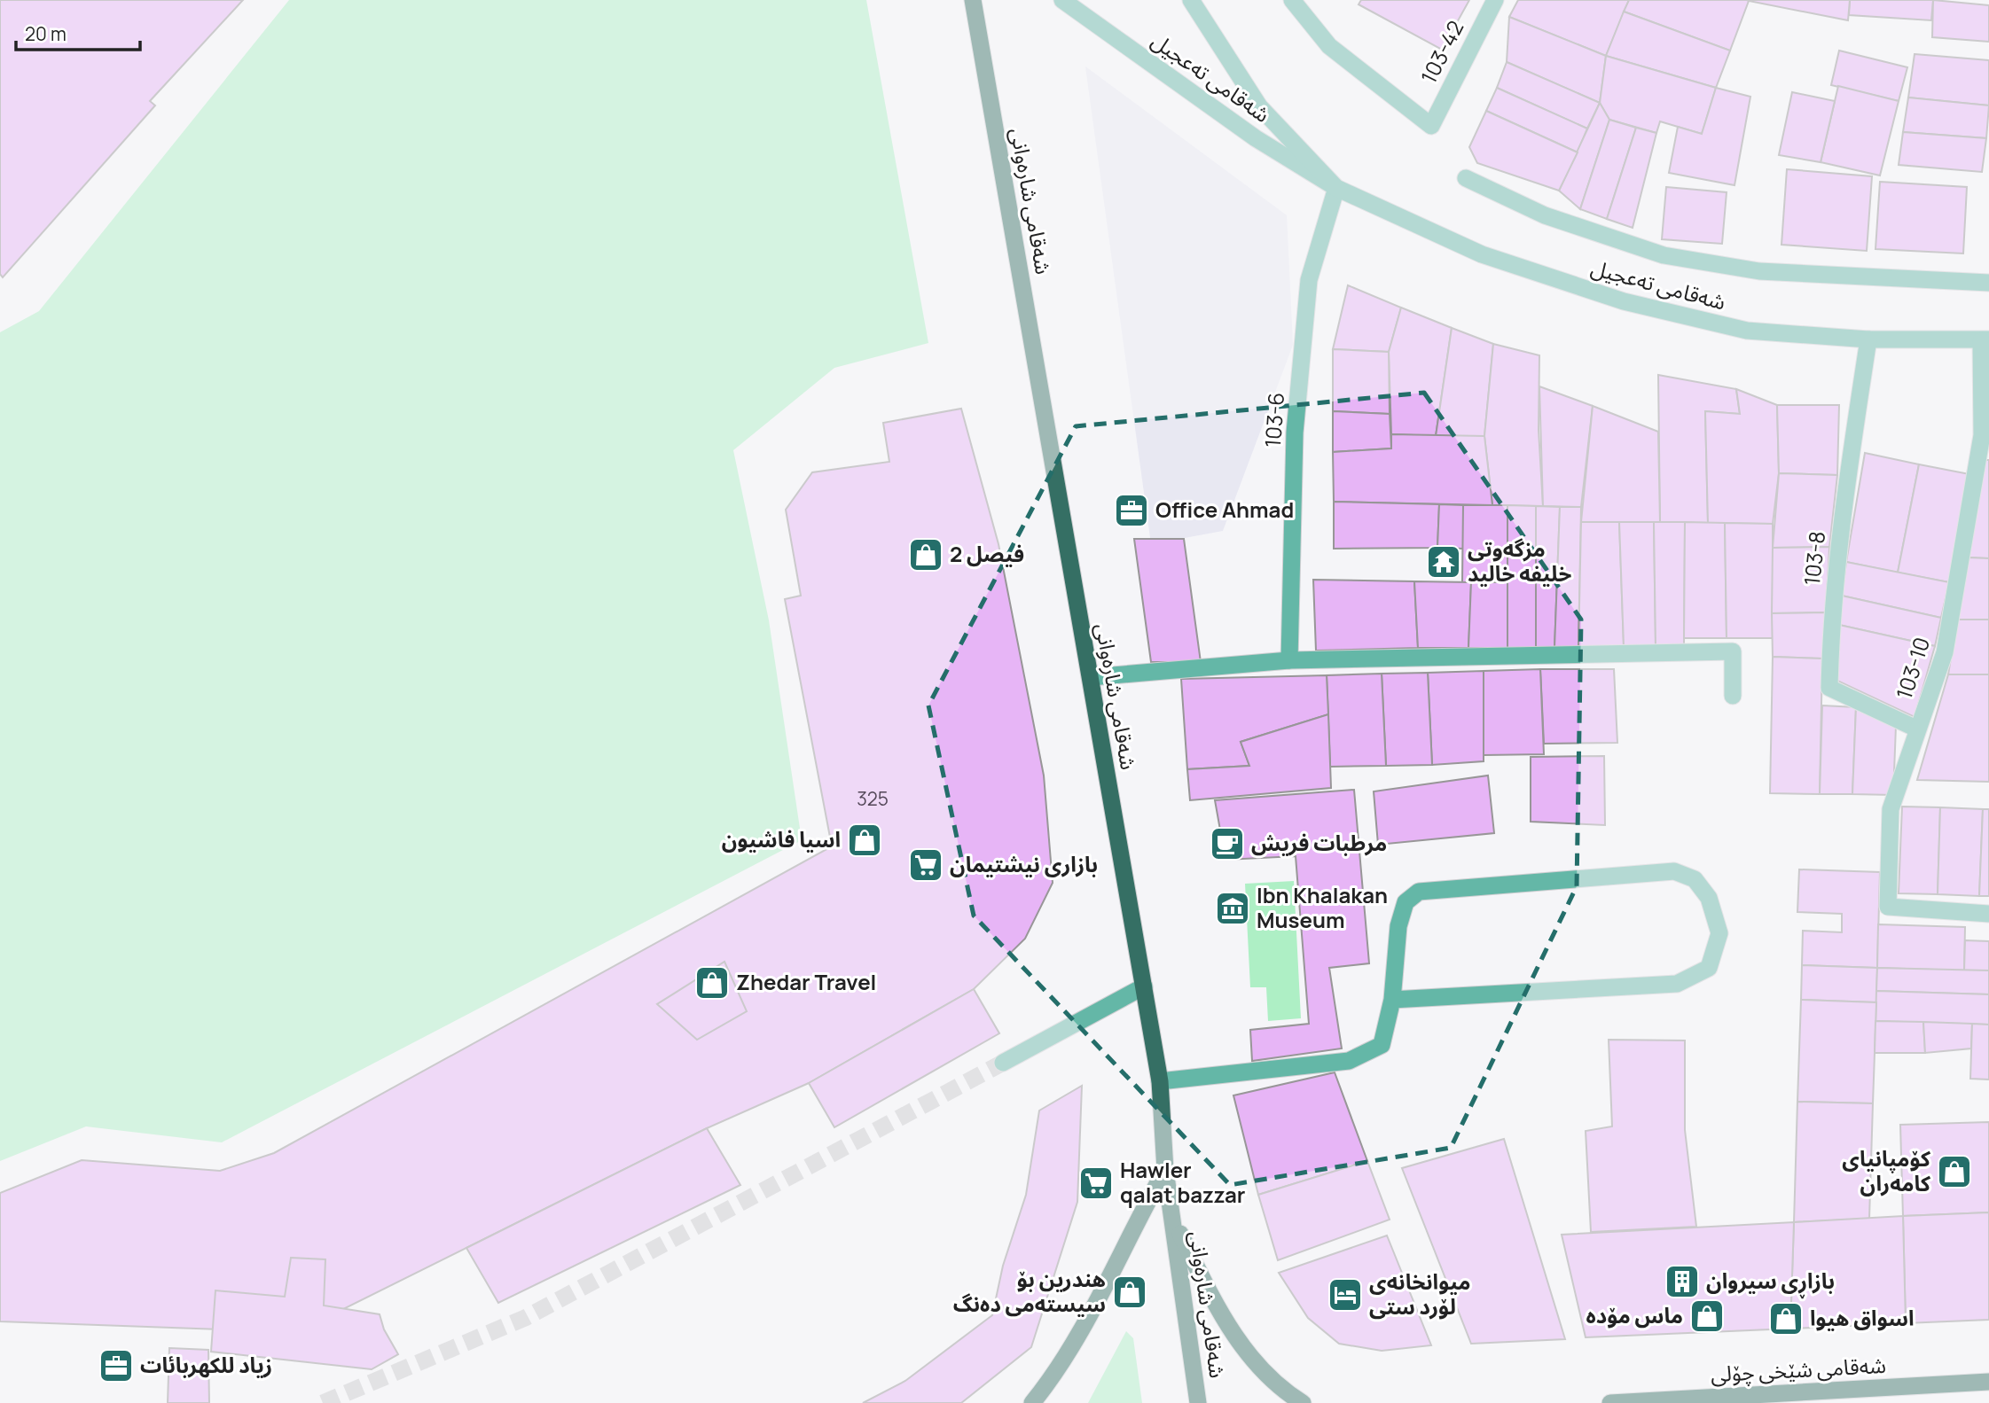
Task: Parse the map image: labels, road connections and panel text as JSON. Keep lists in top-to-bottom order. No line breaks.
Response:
{"streets":{"main road":["شەقامی شارەوانی","شەقامی شێخی چۆلی"],"street":["103-42","شەقامی تەعجیل","103-6","103-8","103-10"]},"crossings":[["شەقامی تەعجیل","103-6"],["شەقامی تەعجیل","103-8"],["شەقامی تەعجیل","103-10"],["103-8","103-10"]],"places":{"office":["Office Ahmad","زياد للكهربائات"],"shop":["فيصل 2","اسيا فاشيون","Zhedar Travel","کۆمپانیای کامەران","ھندرین بۆ سیستەمی دەنگ","ماس مۆدە","اسواق هيوا"],"temple":["مزگه‌وتی خلیفه‌ خالید"],"cafe":["مرطبات فريش"],"supermarket":["بازاری نیشتیمان","Hawler qalat bazzar"],"museum":["Ibn Khalakan Museum"],"building":["بازاڕی سیروان"],"hotel":["میوانخانەی لۆرد ستی"]},"house_numbers":["325"],"scale_bar":"20 m"}
